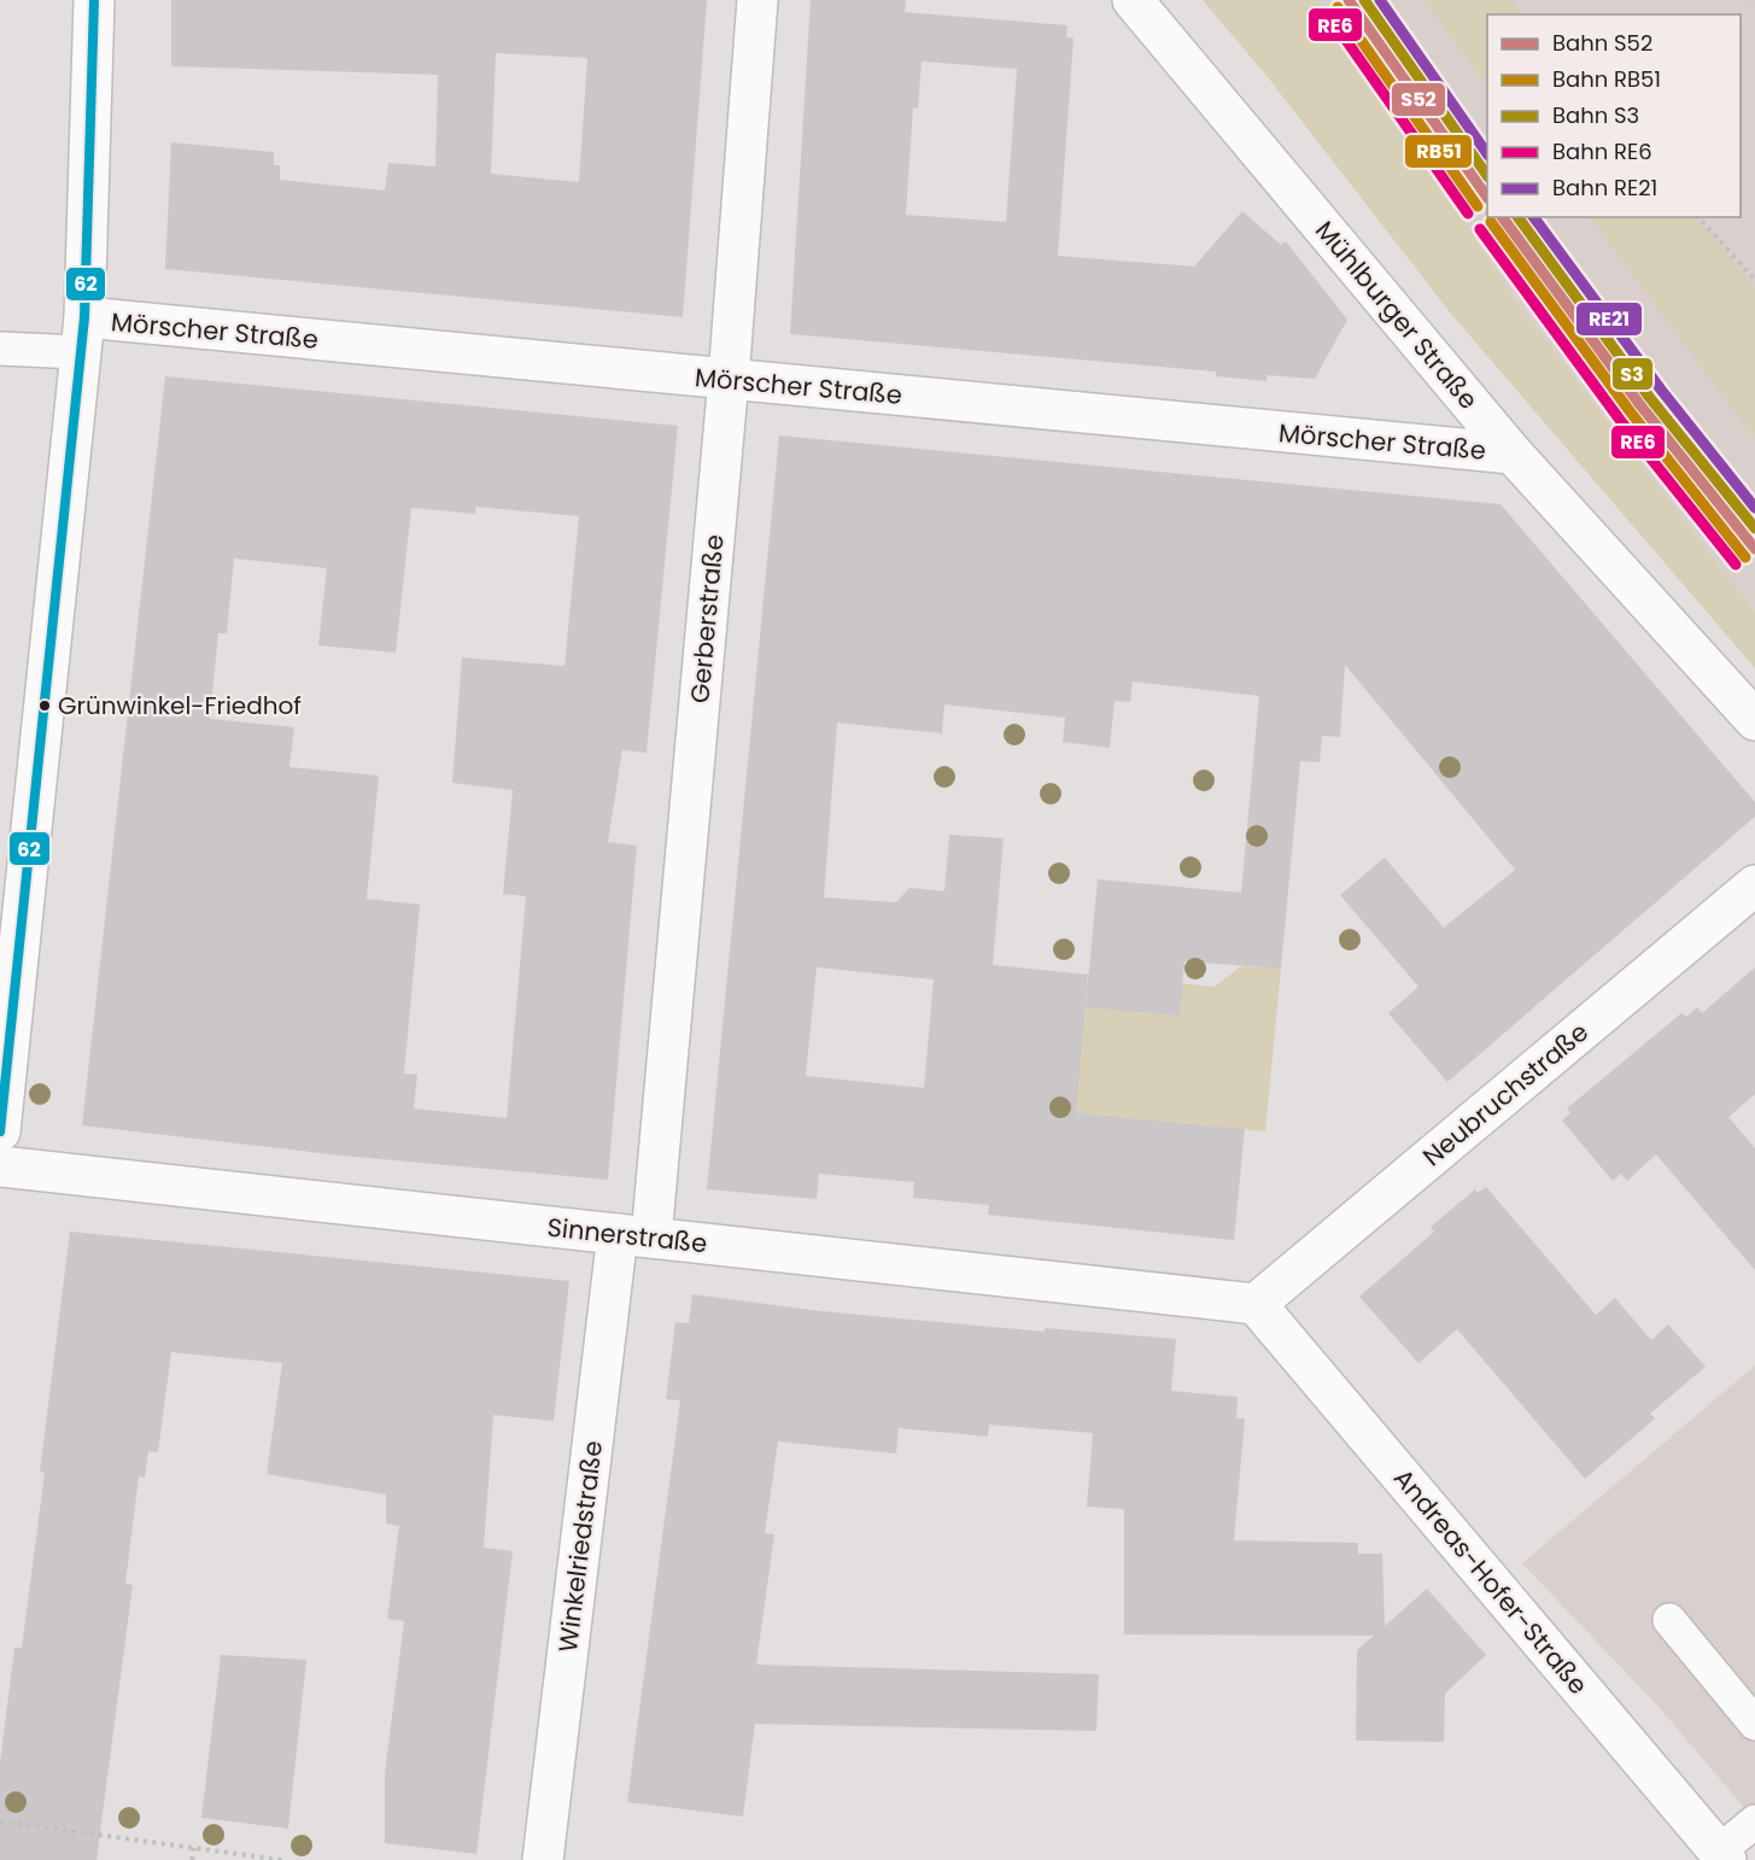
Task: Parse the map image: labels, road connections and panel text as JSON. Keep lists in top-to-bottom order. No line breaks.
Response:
{"streets":{"street":["Mühlburger Straße","Mörscher Straße","Gerberstraße","Neubruchstraße","Sinnerstraße","Winkelriedstraße","Andreas-Hofer-Straße"]},"crossings":[["Mühlburger Straße","Mörscher Straße"],["Mörscher Straße","Gerberstraße"],["Gerberstraße","Sinnerstraße"],["Gerberstraße","Winkelriedstraße"],["Neubruchstraße","Sinnerstraße"],["Neubruchstraße","Andreas-Hofer-Straße"],["Sinnerstraße","Winkelriedstraße"],["Sinnerstraße","Andreas-Hofer-Straße"]],"places":["Grünwinkel-Friedhof"],"lines":["rail line S52","rail line S3","rail line RE21","transit line 62","rail line RB51","rail line RE6"],"legend":["Bahn S52","Bahn RB51","Bahn S3","Bahn RE6","Bahn RE21"]}
